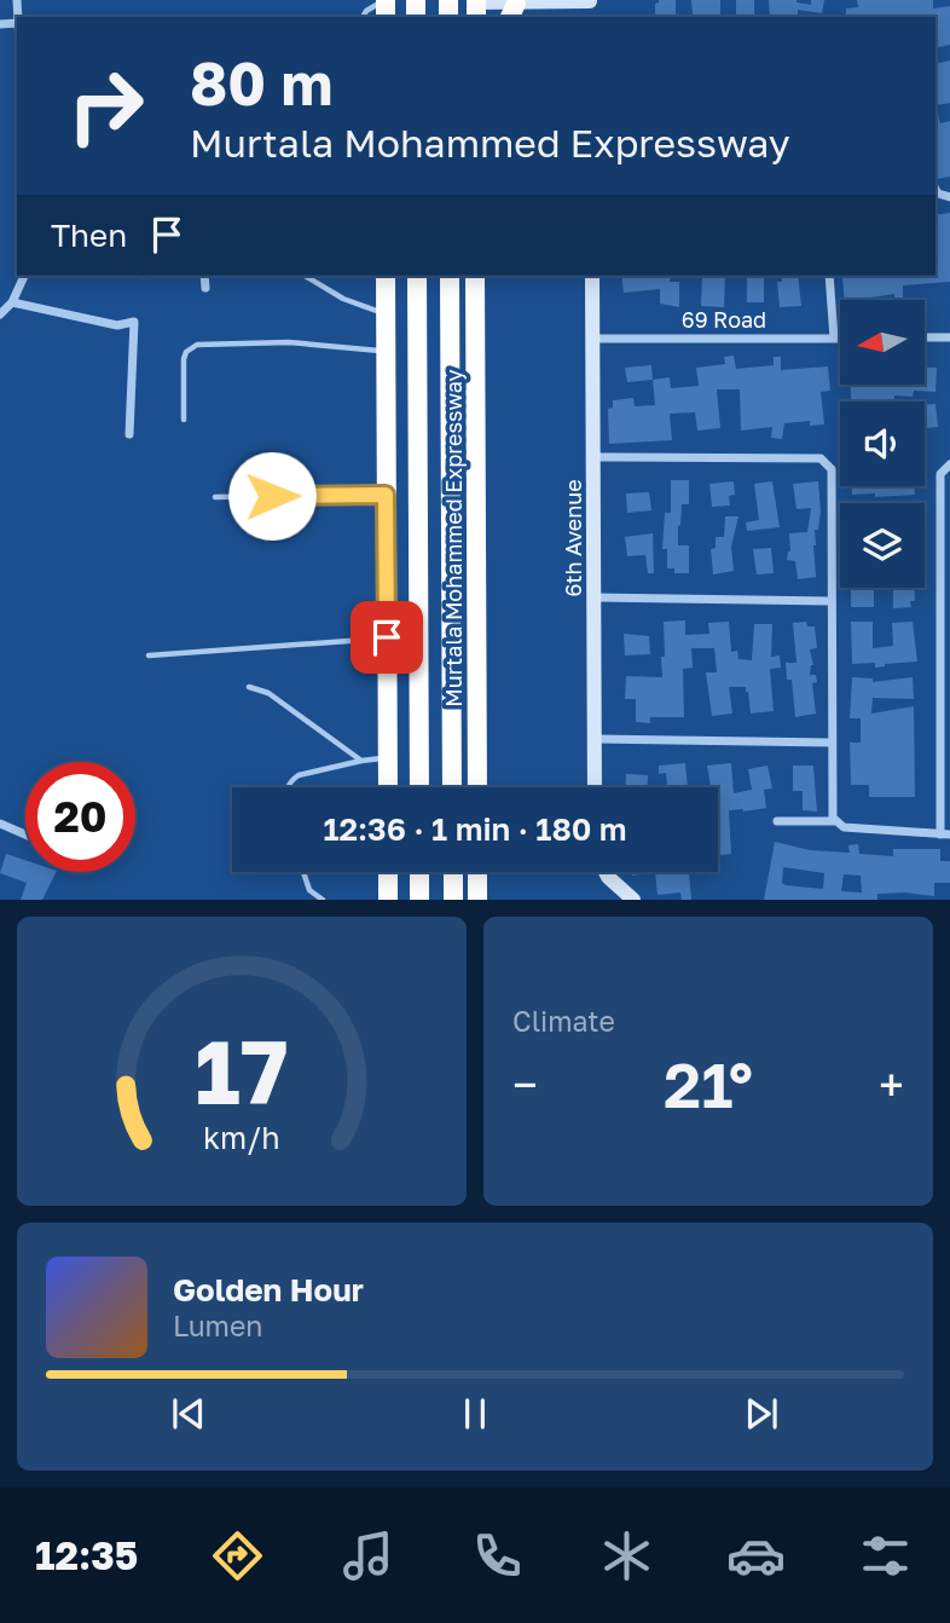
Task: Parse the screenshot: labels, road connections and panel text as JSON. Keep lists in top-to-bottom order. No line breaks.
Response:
{"streets":{"highway":["Murtala Mohammed Expressway"],"street":["69 Road","6th Avenue"]},"crossings":[["69 Road","6th Avenue"]],"north":"left","page":{"turn":["80 m","Murtala Mohammed Expressway"],"then":"Then","limit":"20","trip":"12:36 · 1 min · 180 m","tile":"Climate","heat":["−","21°","+"],"song":["Golden Hour","Lumen"],"tabs":"12:35","gauge":["17","km/h"]}}
